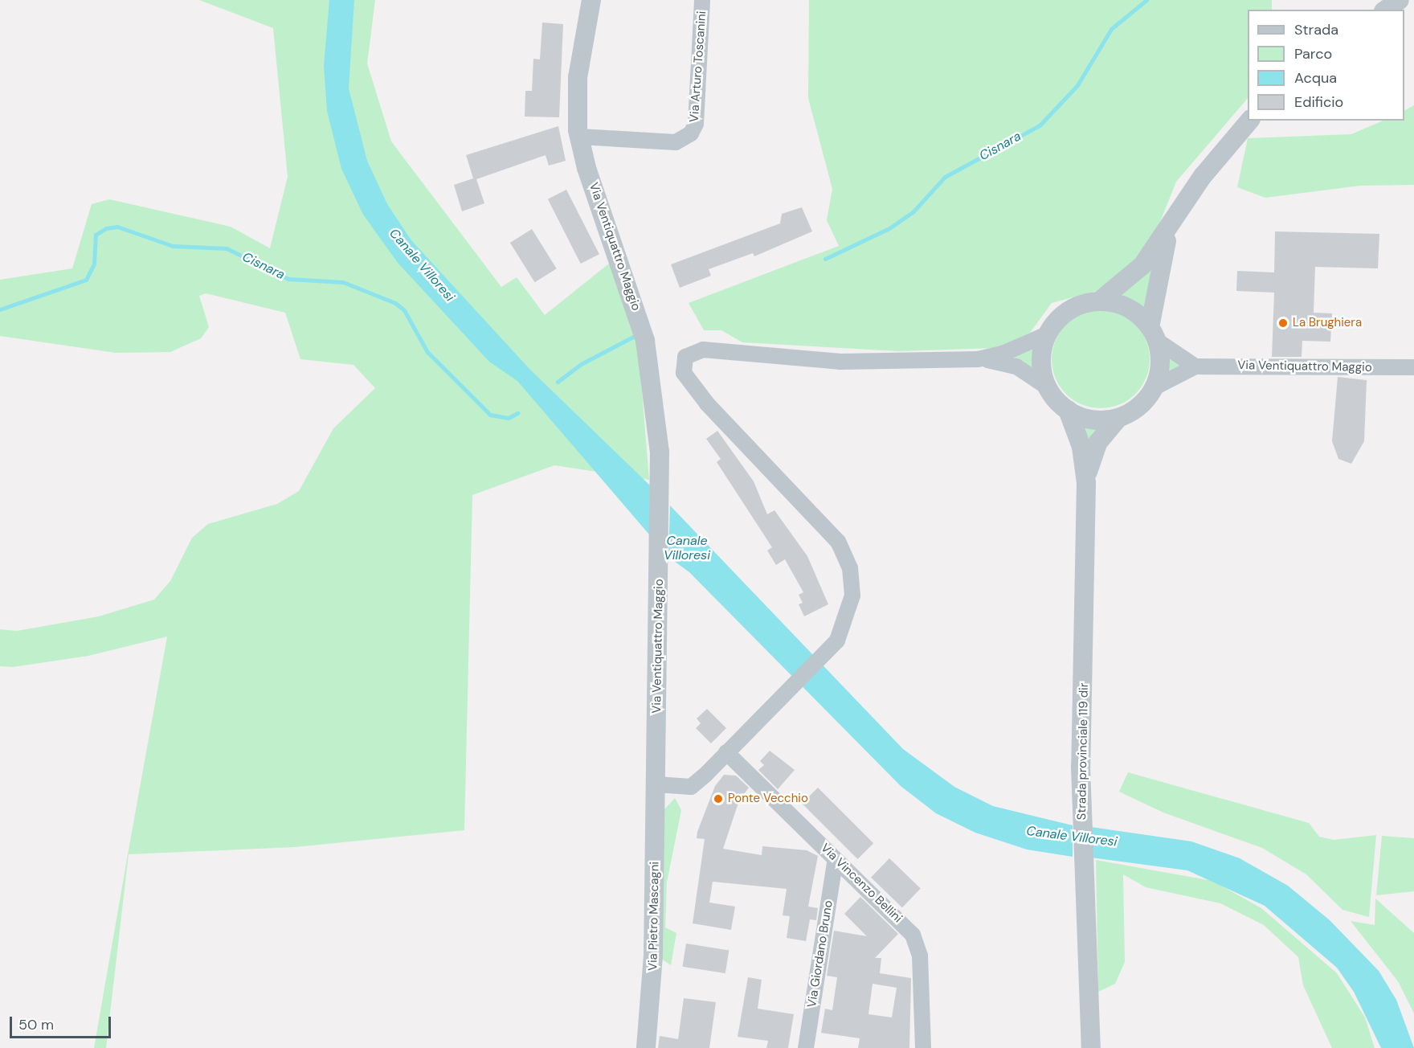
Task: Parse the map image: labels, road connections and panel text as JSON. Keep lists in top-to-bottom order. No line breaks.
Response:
{"streets":{"street":["Via Arturo Toscanini","Via Ventiquattro Maggio","Strada provinciale 119 dir","Via Vincenzo Bellini","Via Pietro Mascagni","Via Giordano Bruno"]},"crossings":[["Via Arturo Toscanini","Via Ventiquattro Maggio"],["Via Ventiquattro Maggio","Strada provinciale 119 dir"],["Via Ventiquattro Maggio","Via Pietro Mascagni"],["Via Vincenzo Bellini","Via Giordano Bruno"]],"water":["Cisnara","Canale Villoresi"],"places":["La Brughiera","Ponte Vecchio"],"legend":["Strada","Parco","Acqua","Edificio"],"scale_bar":"50 m"}
